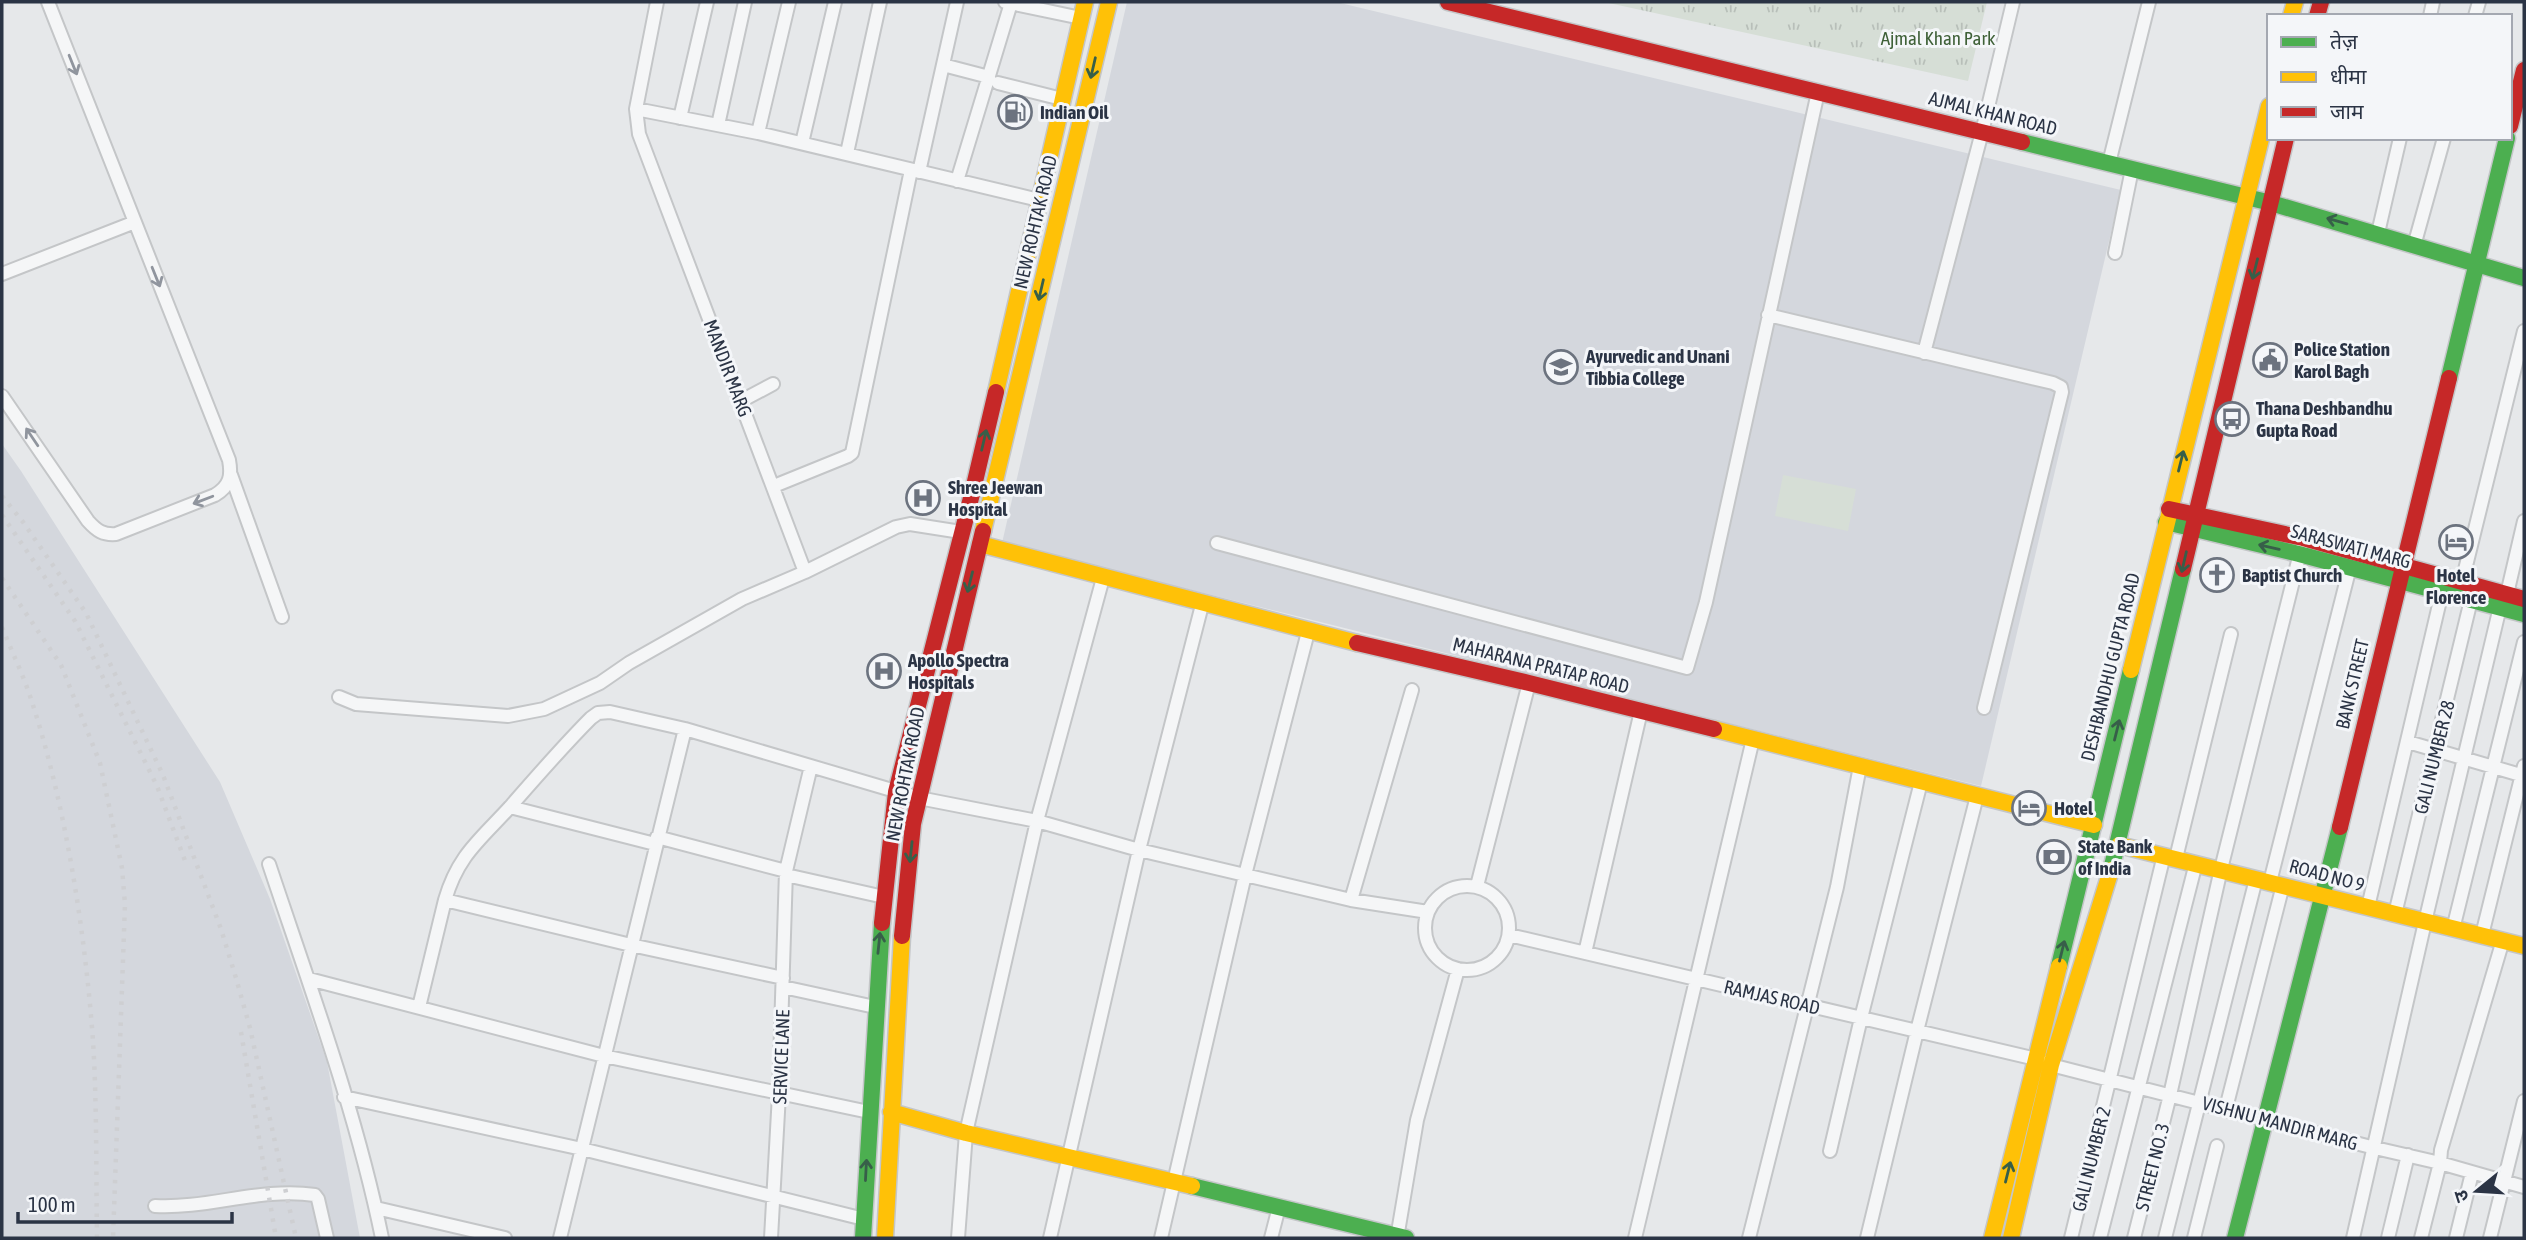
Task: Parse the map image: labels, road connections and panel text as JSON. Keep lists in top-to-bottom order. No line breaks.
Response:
{"streets":{"street":["AJMAL KHAN ROAD","NEW ROHTAK ROAD","MANDIR MARG","SARASWATI MARG","MAHARANA PRATAP ROAD","DESHBANDHU GUPTA ROAD","BANK STREET","GALI NUMBER 28","ROAD NO 9","RAMJAS ROAD","SERVICE LANE","VISHNU MANDIR MARG","GALI NUMBER 2","STREET NO. 3"]},"crossings":[["AJMAL KHAN ROAD","DESHBANDHU GUPTA ROAD"],["AJMAL KHAN ROAD","BANK STREET"],["NEW ROHTAK ROAD","MAHARANA PRATAP ROAD"],["SARASWATI MARG","DESHBANDHU GUPTA ROAD"],["SARASWATI MARG","BANK STREET"],["SARASWATI MARG","GALI NUMBER 28"],["SARASWATI MARG","STREET NO. 3"],["MAHARANA PRATAP ROAD","DESHBANDHU GUPTA ROAD"],["DESHBANDHU GUPTA ROAD","RAMJAS ROAD"],["DESHBANDHU GUPTA ROAD","VISHNU MANDIR MARG"],["BANK STREET","ROAD NO 9"],["BANK STREET","VISHNU MANDIR MARG"],["GALI NUMBER 28","ROAD NO 9"],["ROAD NO 9","GALI NUMBER 2"],["ROAD NO 9","STREET NO. 3"],["RAMJAS ROAD","VISHNU MANDIR MARG"],["VISHNU MANDIR MARG","GALI NUMBER 2"],["VISHNU MANDIR MARG","STREET NO. 3"]],"parks":["Ajmal Khan Park"],"places":{"fuel station":["Indian Oil"],"public building":["Police Station Karol Bagh"],"school or university":["Ayurvedic and Unani Tibbia College"],"bus stop":["Thana Deshbandhu Gupta Road"],"hospital":["Shree Jeewan Hospital","Apollo Spectra Hospitals"],"hotel":["Hotel Florence","Hotel"],"church":["Baptist Church"],"bank":["State Bank of India"]},"legend":["तेज़","धीमा","जाम"],"scale_bar":"100 m","north":"left"}
